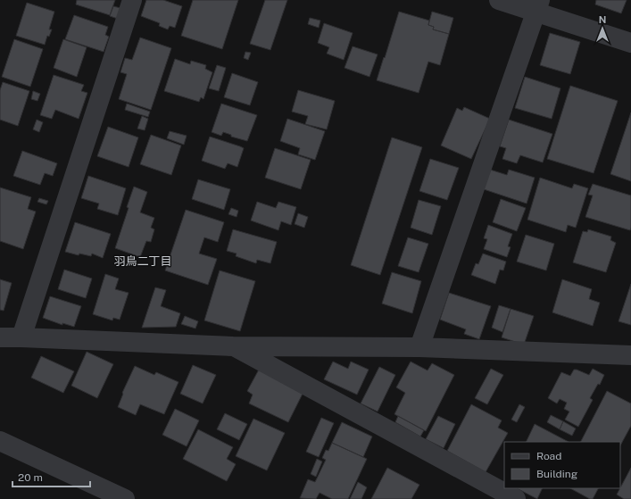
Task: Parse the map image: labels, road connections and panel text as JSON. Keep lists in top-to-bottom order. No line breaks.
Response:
{"districts":["羽鳥二丁目"],"legend":["Road","Building"],"scale_bar":"20 m","north":"top"}
